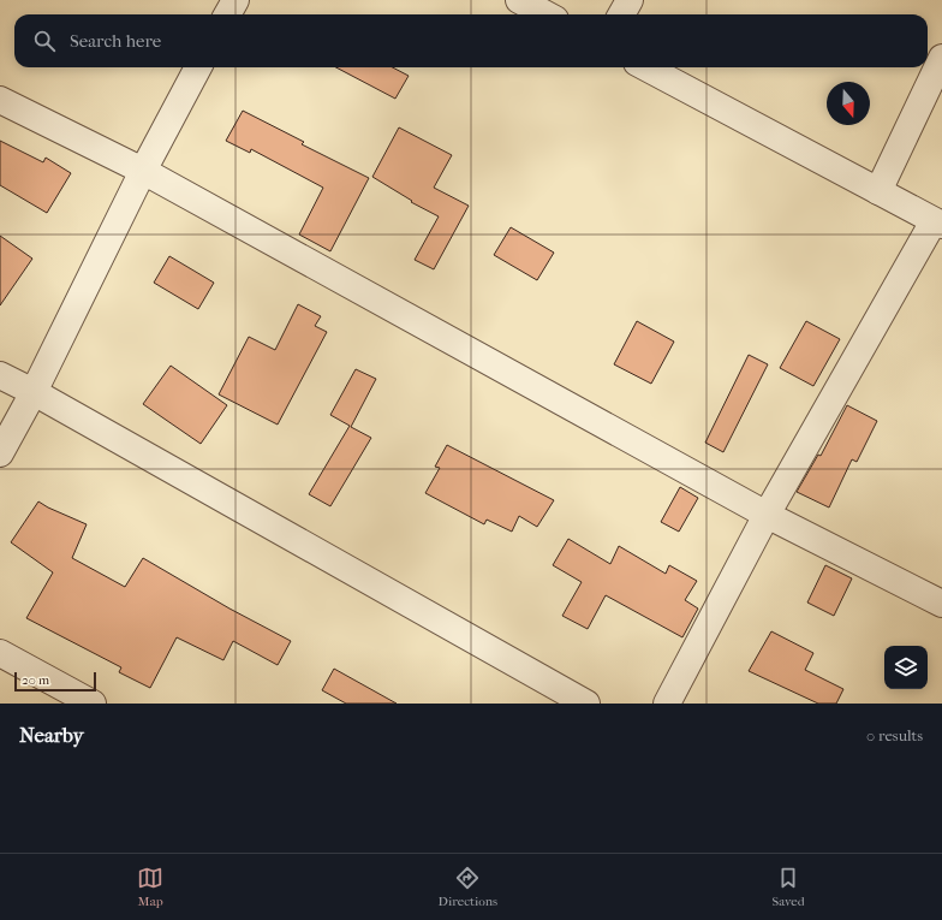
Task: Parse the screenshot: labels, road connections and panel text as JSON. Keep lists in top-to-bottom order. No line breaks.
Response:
{"scale_bar":"20 m","north":"bottom","page":{"search":"Search here","scale":"20 m","heading":["Nearby","0 results"],"nav":["Map","Directions","Saved"]}}
